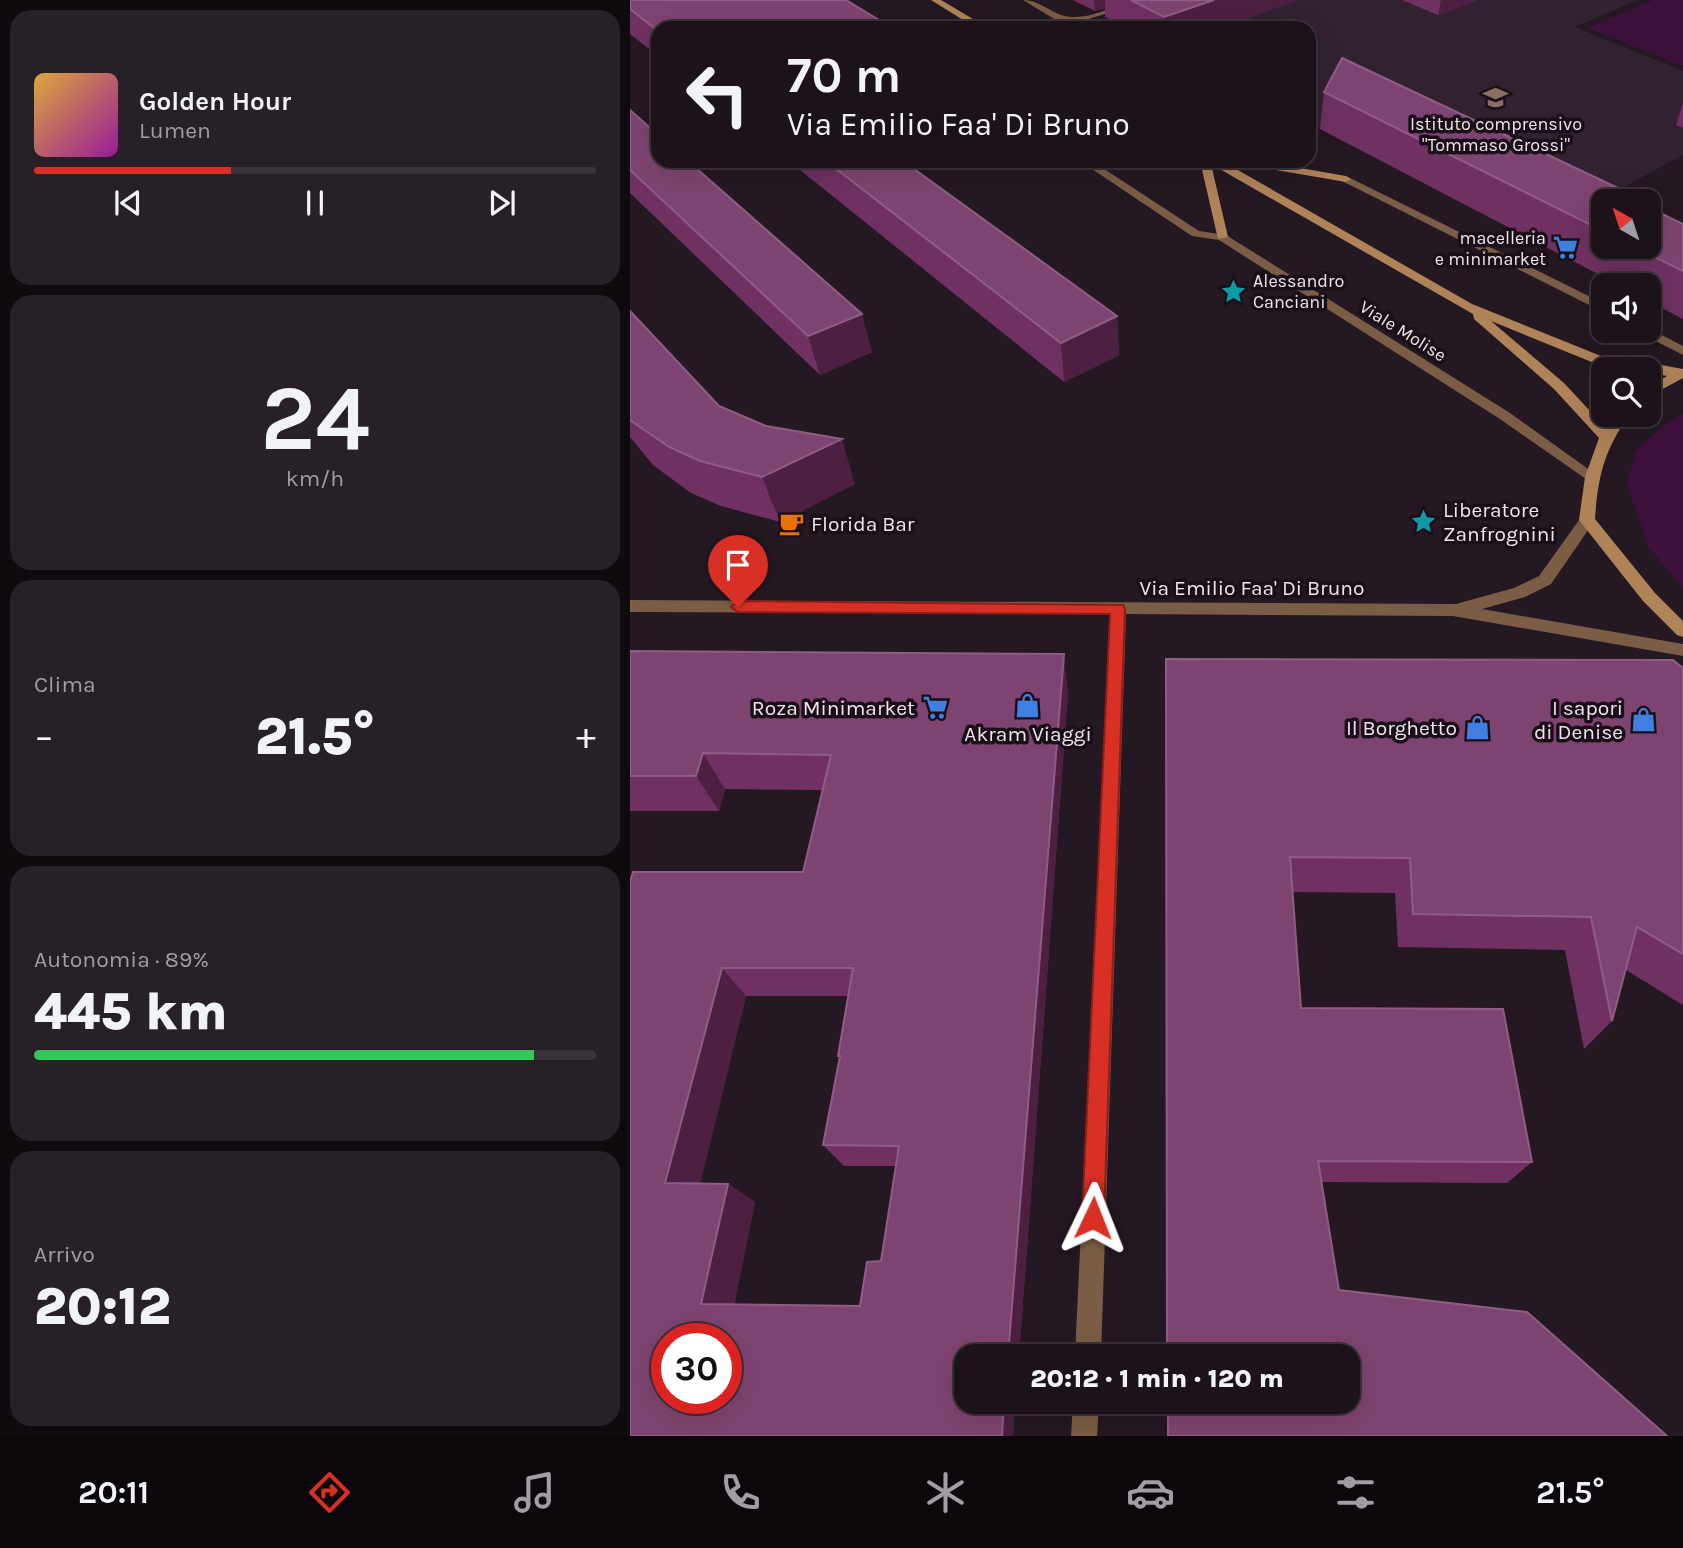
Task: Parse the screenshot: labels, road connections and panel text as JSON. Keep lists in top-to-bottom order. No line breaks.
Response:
{"streets":{"street":["Viale Molise","Via Emilio Faa' Di Bruno"]},"places":{"school or university":["Istituto comprensivo \"Tommaso Grossi\""],"supermarket":["macelleria e minimarket","Roza Minimarket"],"place":["Alessandro Canciani","Liberatore Zanfrognini"],"cafe":["Florida Bar"],"shop":["Akram Viaggi","I sapori di Denise","Il Borghetto"]},"north":"top left","page":{"turn":["70 m","Via Emilio Faa' Di Bruno"],"song":["Golden Hour","Lumen"],"tile":[["24","km/h"],"Clima",["Autonomia · 89%","445 km"],["Arrivo","20:12"]],"heat":["−","21.5°","+"],"limit":"30","trip":"20:12 · 1 min · 120 m","tabs":["20:11","21.5°"]}}
